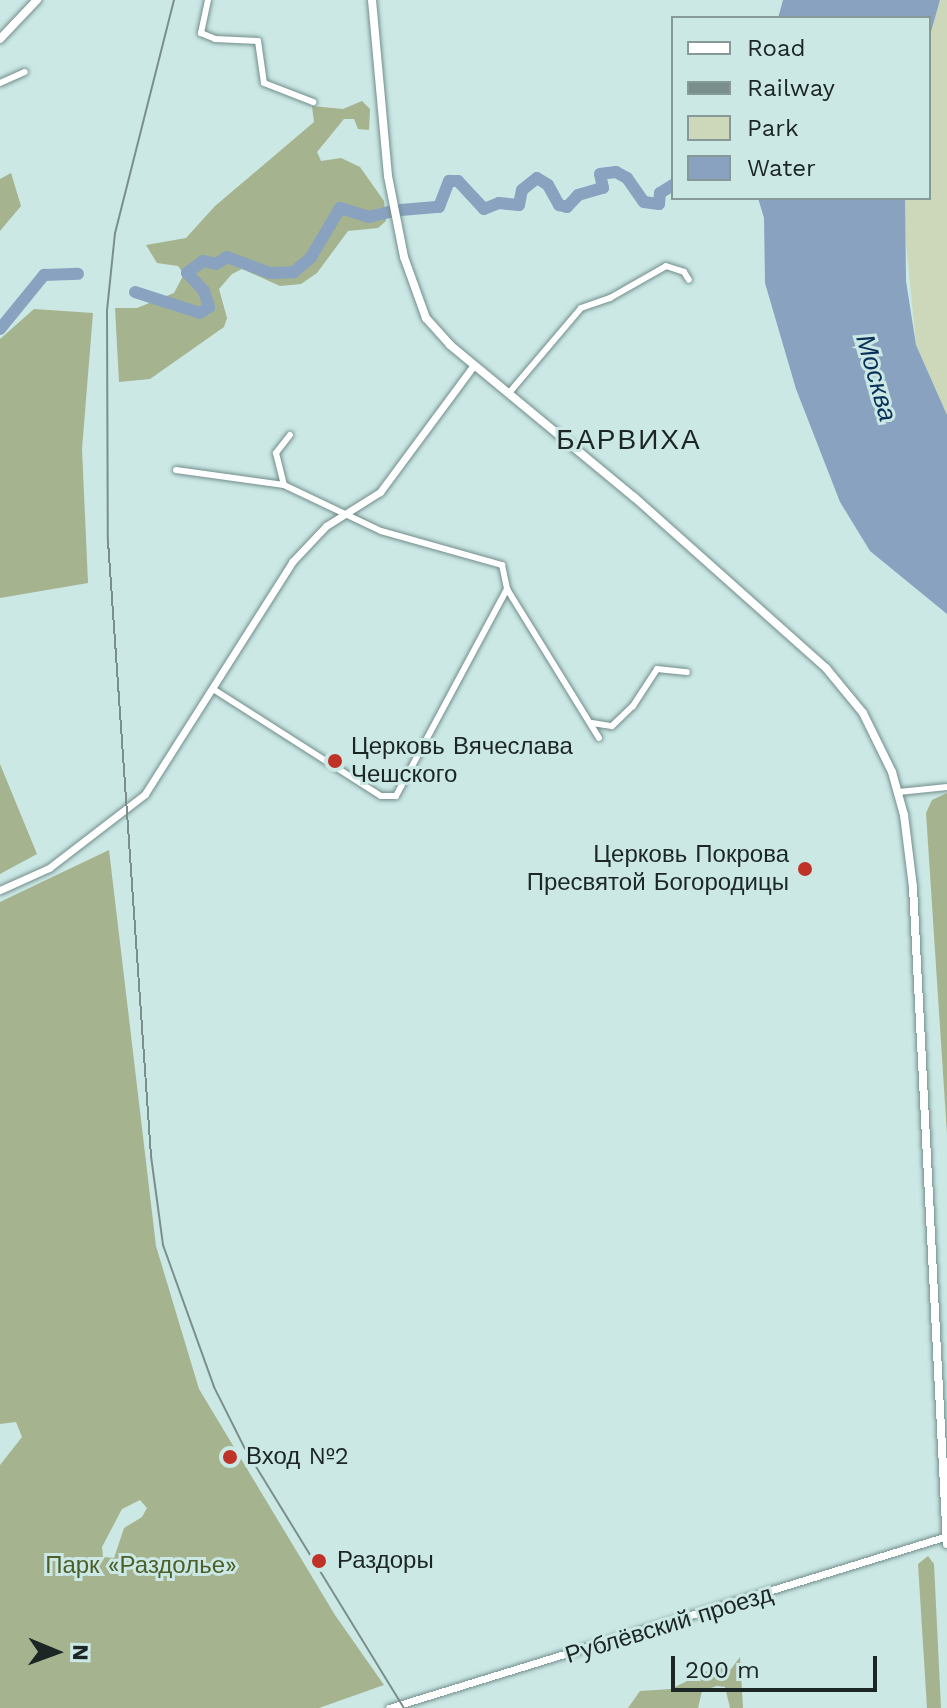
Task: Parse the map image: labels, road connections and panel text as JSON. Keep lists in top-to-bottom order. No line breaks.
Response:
{"streets":{"street":["Рублёвский проезд"]},"districts":["БАРВИХА"],"water":["Москва"],"parks":["Парк «Раздолье»"],"places":["Церковь Вячеслава Чешского","Церковь Покрова Пресвятой Богородицы","Вход №2","Раздоры"],"legend":["Road","Railway","Park","Water"],"scale_bar":"200 m","north":"right"}
